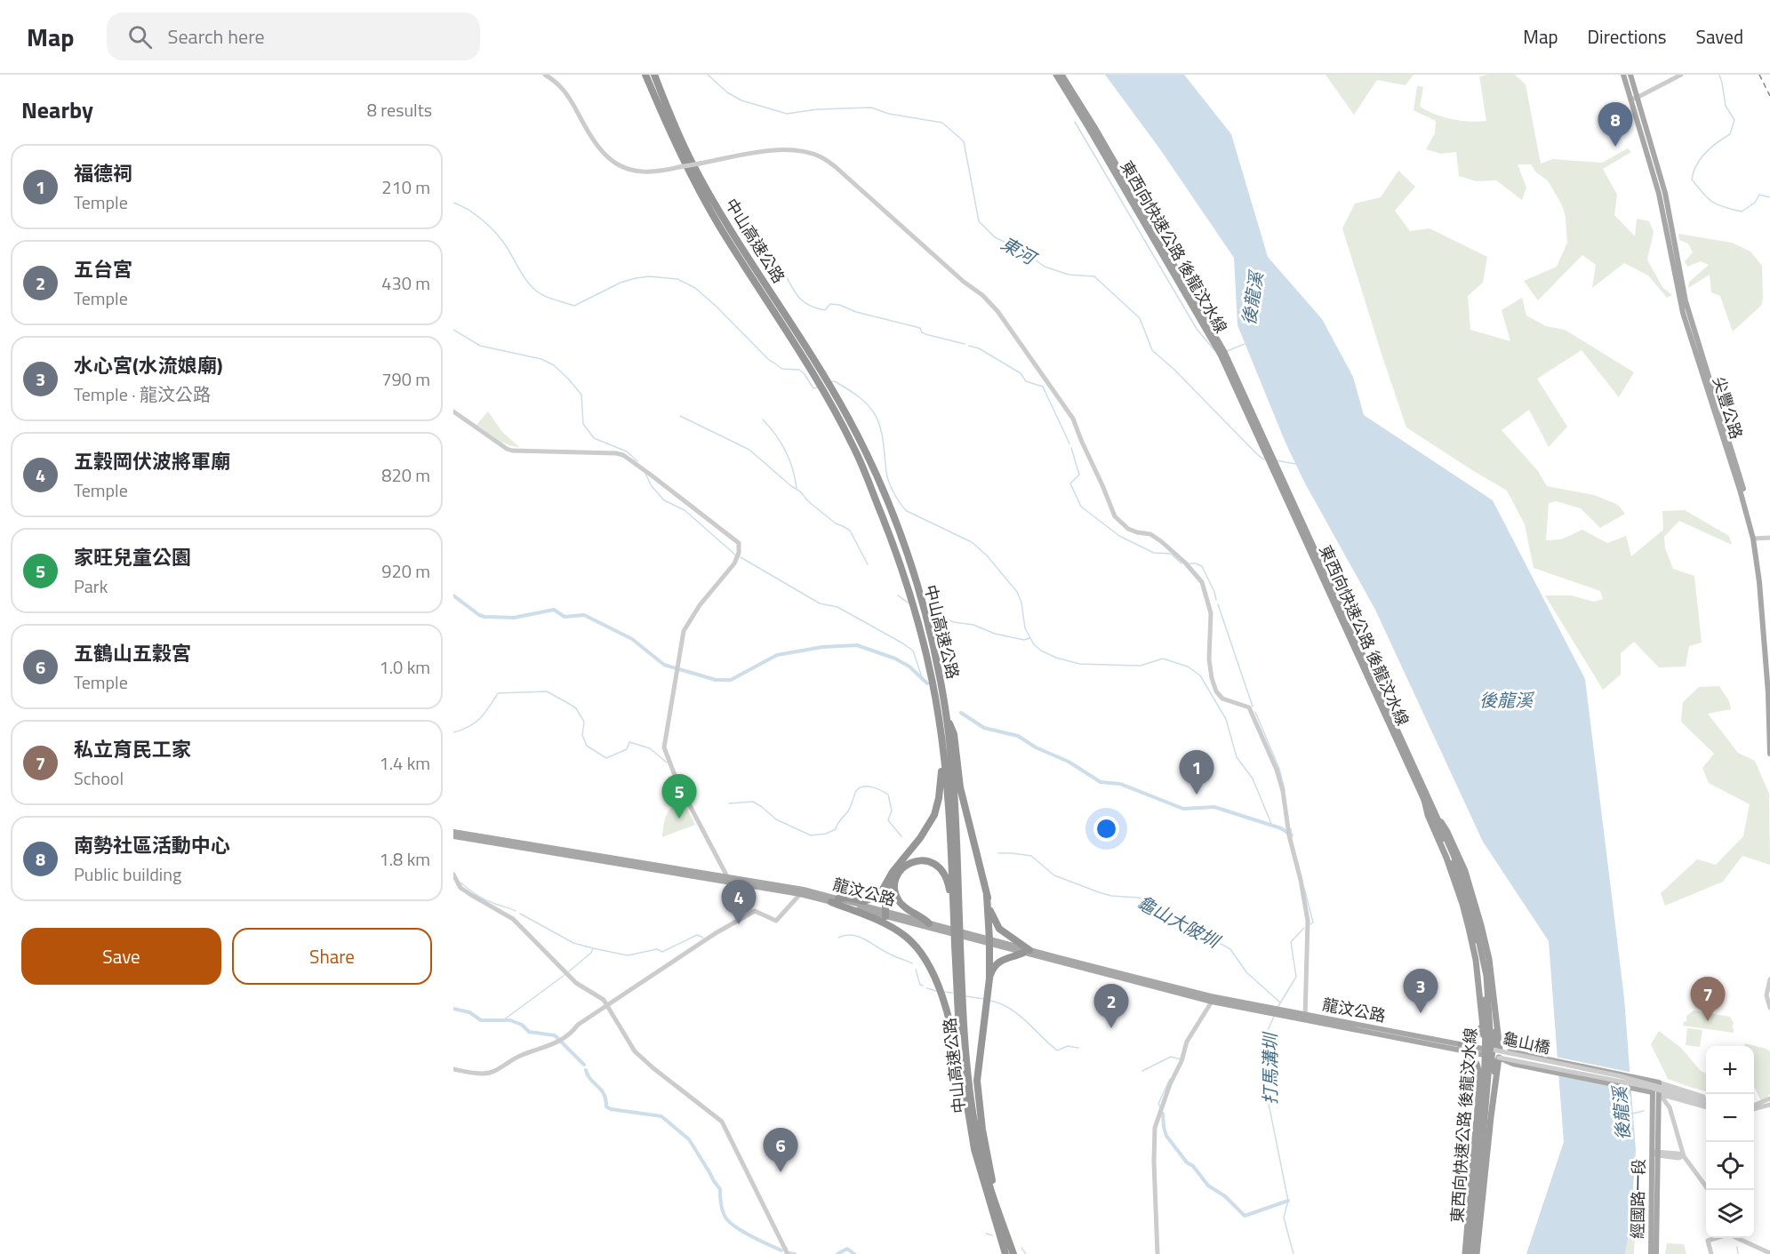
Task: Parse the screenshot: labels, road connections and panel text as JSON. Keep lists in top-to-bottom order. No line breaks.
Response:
{"streets":{"highway":["中山高速公路","東西向快速公路 後龍汶水線"],"main road":["尖豐公路","龍汶公路","龜山橋","經國路一段"]},"crossings":[["龍汶公路","龜山橋"],["龜山橋","經國路一段"]],"water":["東河","後龍溪","龜山大陂圳","打馬溝圳"],"page":{"header":"Map","search":"Search here","nav":["Map","Directions","Saved"],"heading":["Nearby","8 results"],"pins":["8","1","5","4","3","7","2","6"],"list":[{"mark":"1","name":"福德祠","note":"Temple","value":"210 m"},{"mark":"2","name":"五台宮","note":"Temple","value":"430 m"},{"mark":"3","name":"水心宮(水流娘廟)","note":"Temple · 龍汶公路","value":"790 m"},{"mark":"4","name":"五穀岡伏波將軍廟","note":"Temple","value":"820 m"},{"mark":"5","name":"家旺兒童公園","note":"Park","value":"920 m"},{"mark":"6","name":"五鶴山五穀宮","note":"Temple","value":"1.0 km"},{"mark":"7","name":"私立育民工家","note":"School","value":"1.4 km"},{"mark":"8","name":"南勢社區活動中心","note":"Public building","value":"1.8 km"}],"buttons":["Save","Share"],"map_buttons":["+","−"]}}
